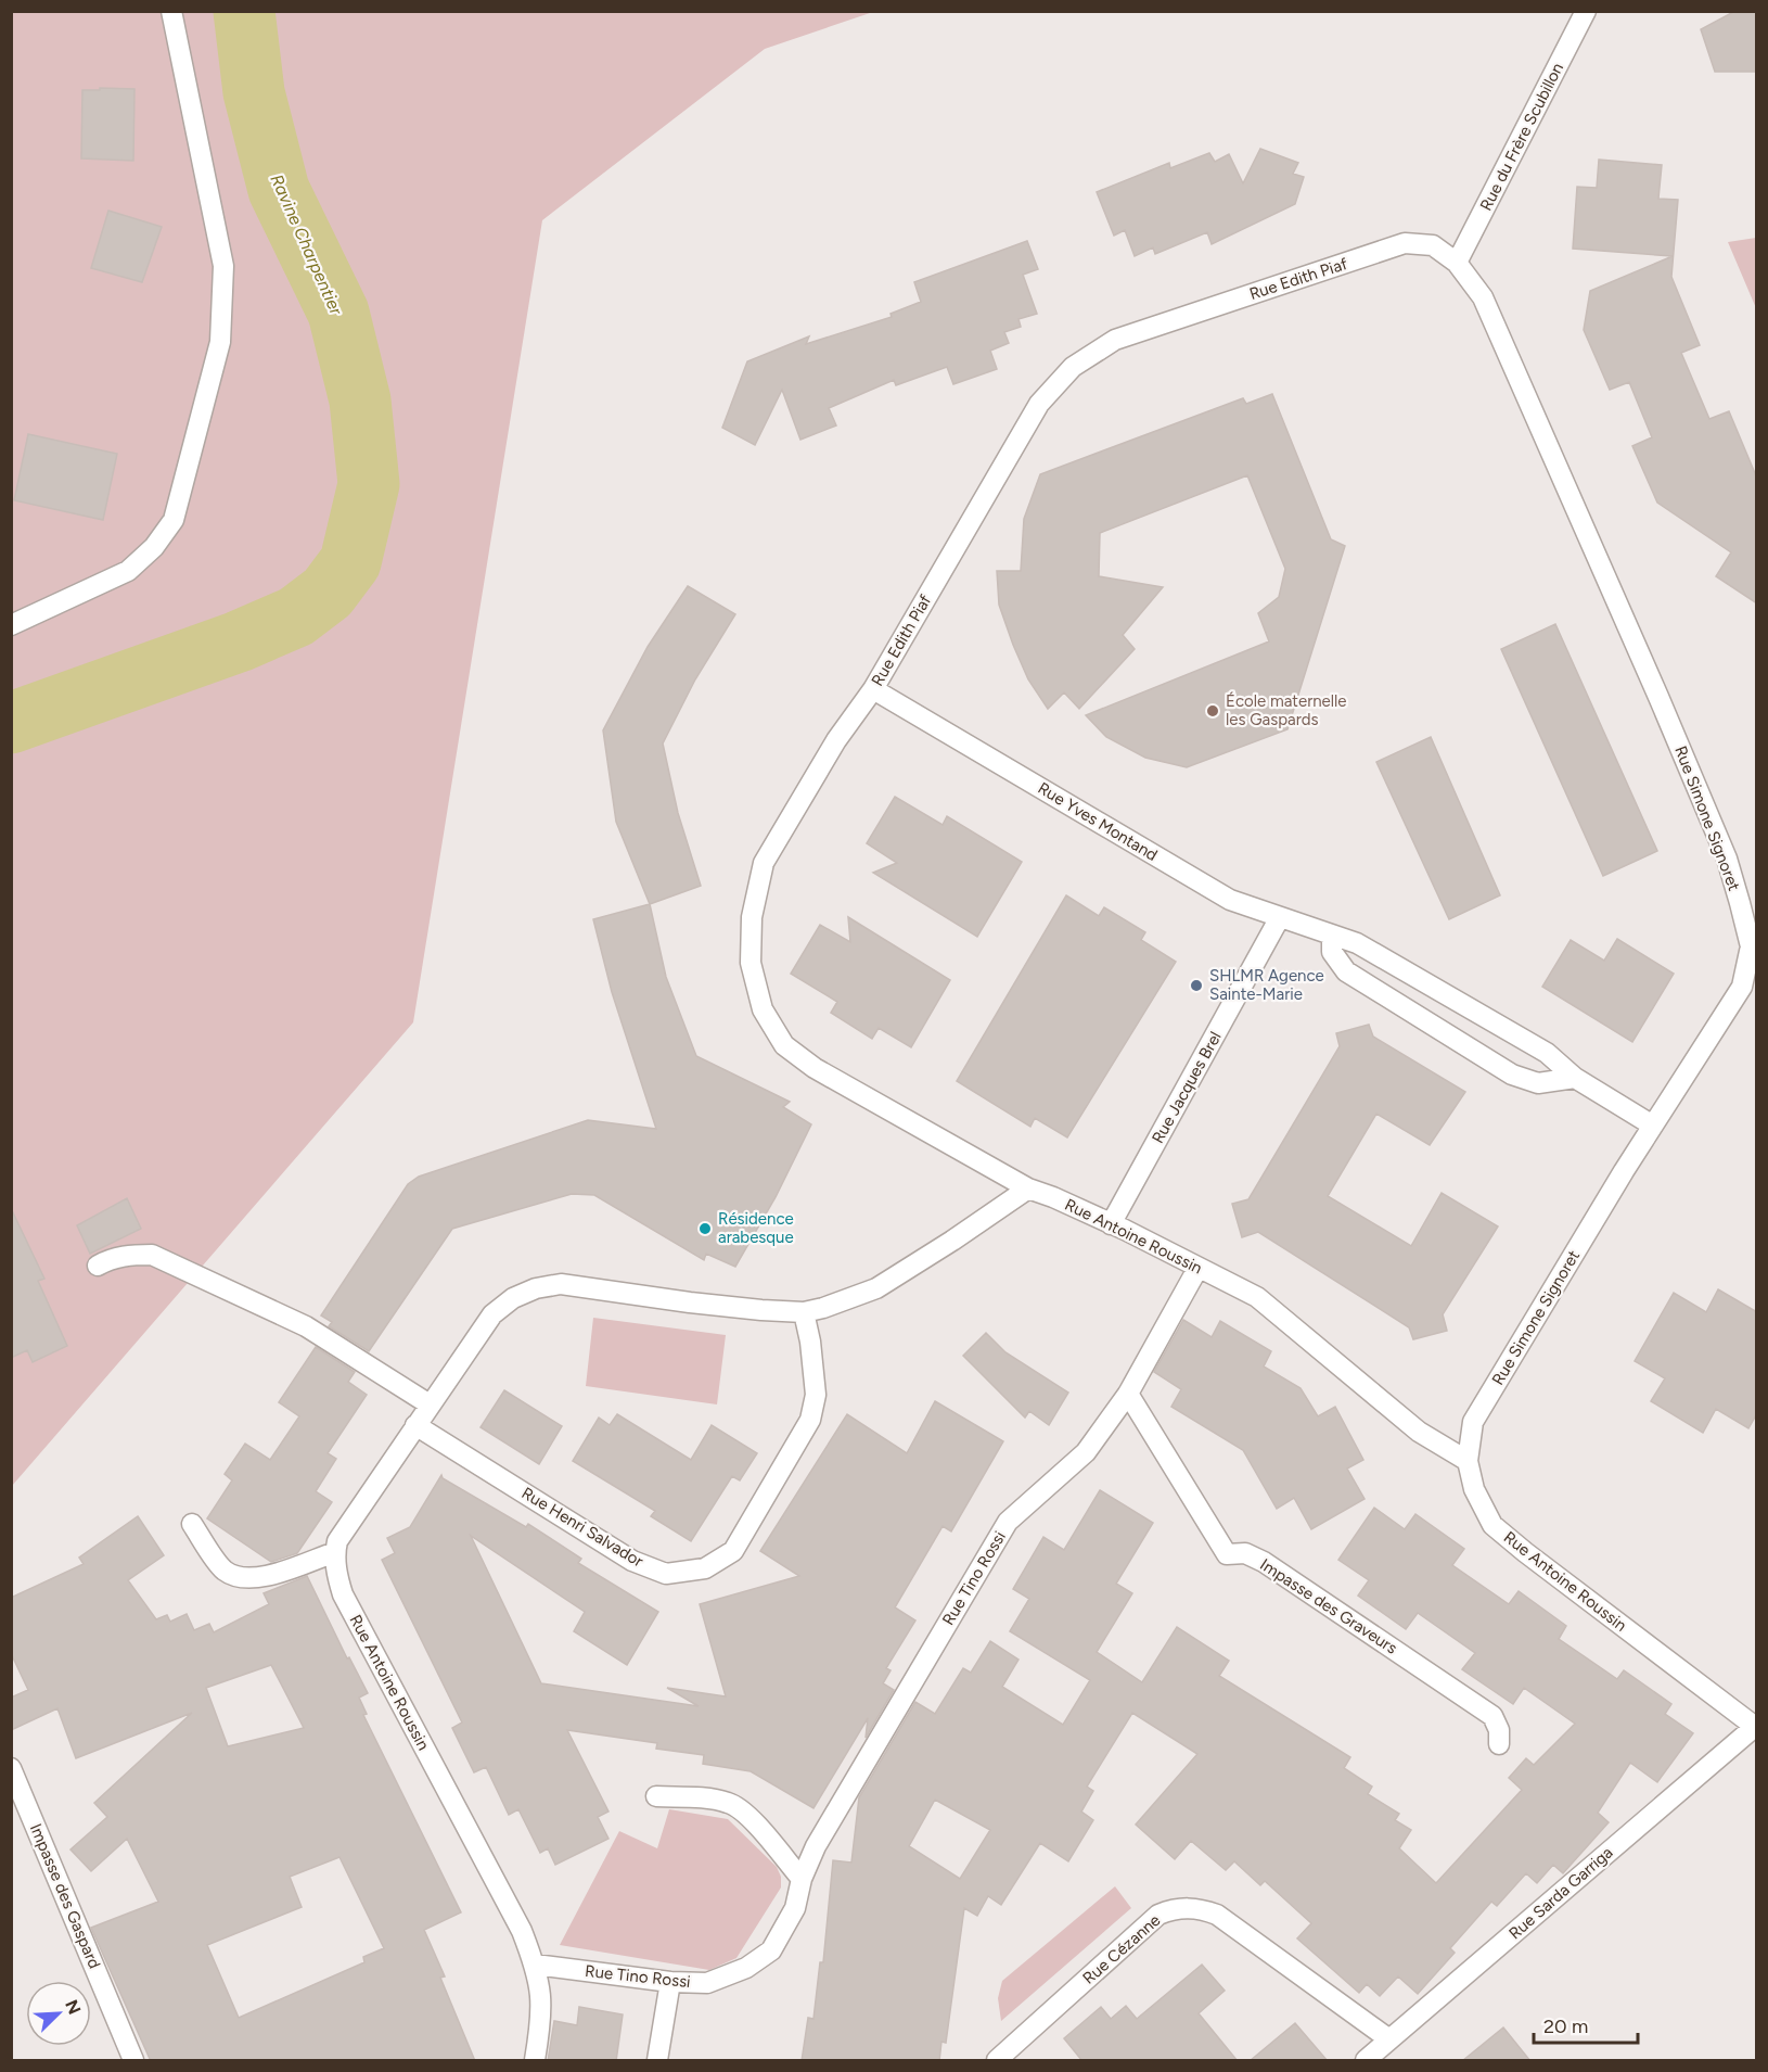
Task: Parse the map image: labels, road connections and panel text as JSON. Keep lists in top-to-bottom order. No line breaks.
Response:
{"streets":{"street":["Rue du Frère Scubillon","Rue Edith Piaf","Rue Simone Signoret","Rue Yves Montand","Rue Jacques Brel","Rue Antoine Roussin","Rue Henri Salvador","Rue Tino Rossi","Impasse des Graveurs","Rue Sarda Garriga","Impasse des Gaspard","Rue Cézanne"]},"crossings":[["Rue du Frère Scubillon","Rue Edith Piaf"],["Rue du Frère Scubillon","Rue Simone Signoret"],["Rue Edith Piaf","Rue Simone Signoret"],["Rue Edith Piaf","Rue Yves Montand"],["Rue Edith Piaf","Rue Antoine Roussin"],["Rue Simone Signoret","Rue Yves Montand"],["Rue Simone Signoret","Rue Antoine Roussin"],["Rue Yves Montand","Rue Jacques Brel"],["Rue Jacques Brel","Rue Antoine Roussin"],["Rue Antoine Roussin","Rue Tino Rossi"],["Rue Antoine Roussin","Rue Sarda Garriga"],["Rue Tino Rossi","Impasse des Graveurs"],["Rue Sarda Garriga","Rue Cézanne"]],"water":["Ravine Charpentier"],"places":["École maternelle les Gaspards","SHLMR Agence Sainte-Marie","Résidence arabesque"],"scale_bar":"20 m","north":"top right"}
